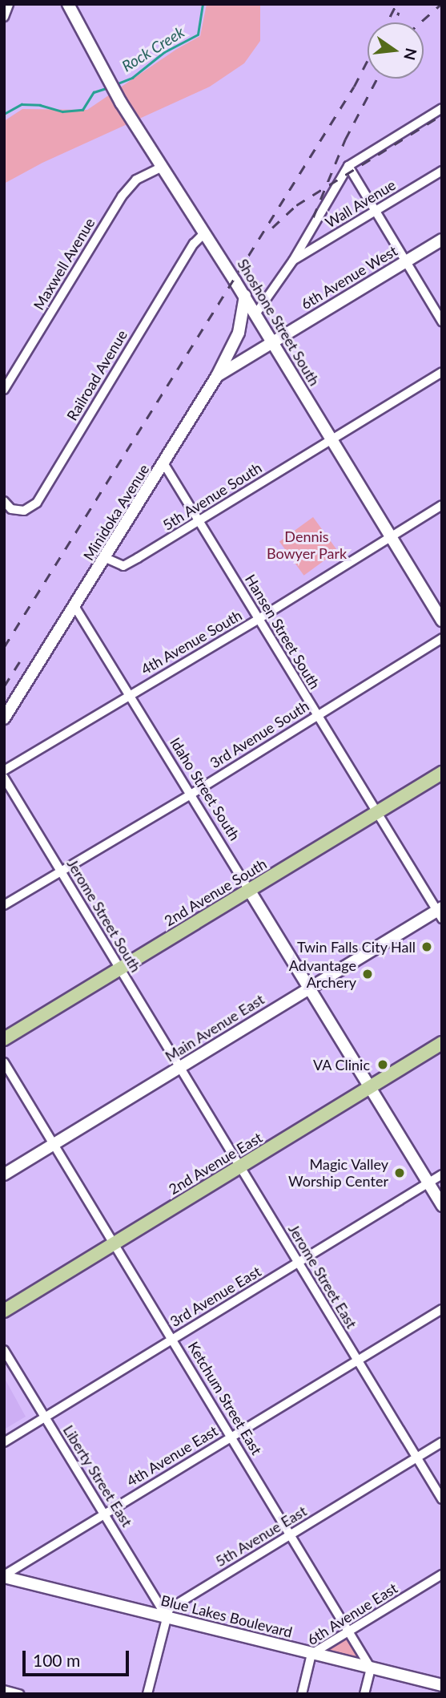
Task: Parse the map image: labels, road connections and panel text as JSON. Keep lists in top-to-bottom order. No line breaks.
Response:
{"streets":{"main road":["2nd Avenue South","2nd Avenue East"],"street":["Wall Avenue","Maxwell Avenue","6th Avenue West","Shoshone Street South","Railroad Avenue","5th Avenue South","Minidoka Avenue","Hansen Street South","4th Avenue South","3rd Avenue South","Idaho Street South","Jerome Street South","Main Avenue East","Jerome Street East","3rd Avenue East","Ketchum Street East","4th Avenue East","Liberty Street East","5th Avenue East","6th Avenue East","Blue Lakes Boulevard"]},"crossings":[["Maxwell Avenue","Shoshone Street South"],["6th Avenue West","Shoshone Street South"],["6th Avenue West","Minidoka Avenue"],["Shoshone Street South","Railroad Avenue"],["Shoshone Street South","5th Avenue South"],["Shoshone Street South","Minidoka Avenue"],["Shoshone Street South","4th Avenue South"],["5th Avenue South","Minidoka Avenue"],["5th Avenue South","Hansen Street South"],["Minidoka Avenue","Hansen Street South"],["Minidoka Avenue","Idaho Street South"],["Hansen Street South","4th Avenue South"],["Hansen Street South","3rd Avenue South"],["Hansen Street South","2nd Avenue South"],["Hansen Street South","Main Avenue East"],["4th Avenue South","Idaho Street South"],["3rd Avenue South","Idaho Street South"],["3rd Avenue South","Jerome Street South"],["Idaho Street South","2nd Avenue South"],["Idaho Street South","Main Avenue East"],["Idaho Street South","2nd Avenue East"],["Idaho Street South","3rd Avenue East"],["2nd Avenue South","Jerome Street South"],["Jerome Street South","Main Avenue East"],["Jerome Street South","Jerome Street East"],["Main Avenue East","Jerome Street East"],["Main Avenue East","Ketchum Street East"],["2nd Avenue East","Jerome Street East"],["2nd Avenue East","Ketchum Street East"],["Jerome Street East","3rd Avenue East"],["Jerome Street East","4th Avenue East"],["Jerome Street East","5th Avenue East"],["3rd Avenue East","Ketchum Street East"],["3rd Avenue East","Liberty Street East"],["Ketchum Street East","4th Avenue East"],["Ketchum Street East","5th Avenue East"],["Ketchum Street East","6th Avenue East"],["Ketchum Street East","Blue Lakes Boulevard"],["4th Avenue East","Liberty Street East"],["4th Avenue East","Blue Lakes Boulevard"],["Liberty Street East","5th Avenue East"],["Liberty Street East","Blue Lakes Boulevard"],["5th Avenue East","Blue Lakes Boulevard"],["6th Avenue East","Blue Lakes Boulevard"]],"water":["Rock Creek"],"parks":["Dennis Bowyer Park"],"places":["Twin Falls City Hall","Advantage Archery","VA Clinic","Magic Valley Worship Center"],"scale_bar":"100 m","north":"right"}
